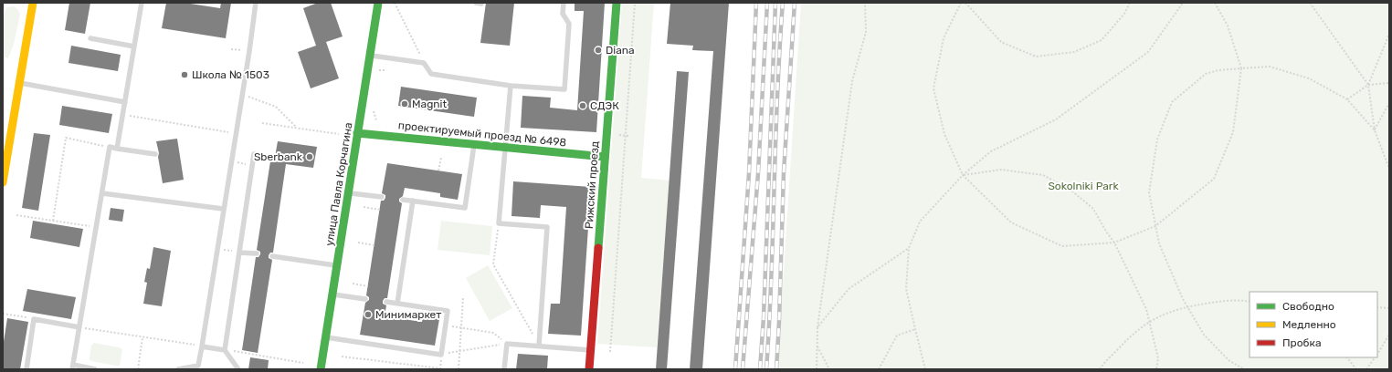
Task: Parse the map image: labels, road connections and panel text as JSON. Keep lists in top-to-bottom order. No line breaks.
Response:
{"streets":{"street":["проектируемый проезд № 6498","улица Павла Корчагина","Рижский проезд"]},"crossings":[["проектируемый проезд № 6498","улица Павла Корчагина"],["проектируемый проезд № 6498","Рижский проезд"]],"parks":["Sokolniki Park"],"places":["Diana","Школа № 1503","Magnit","СДЭК","Sberbank","Минимаркет"],"legend":["Свободно","Медленно","Пробка"]}
